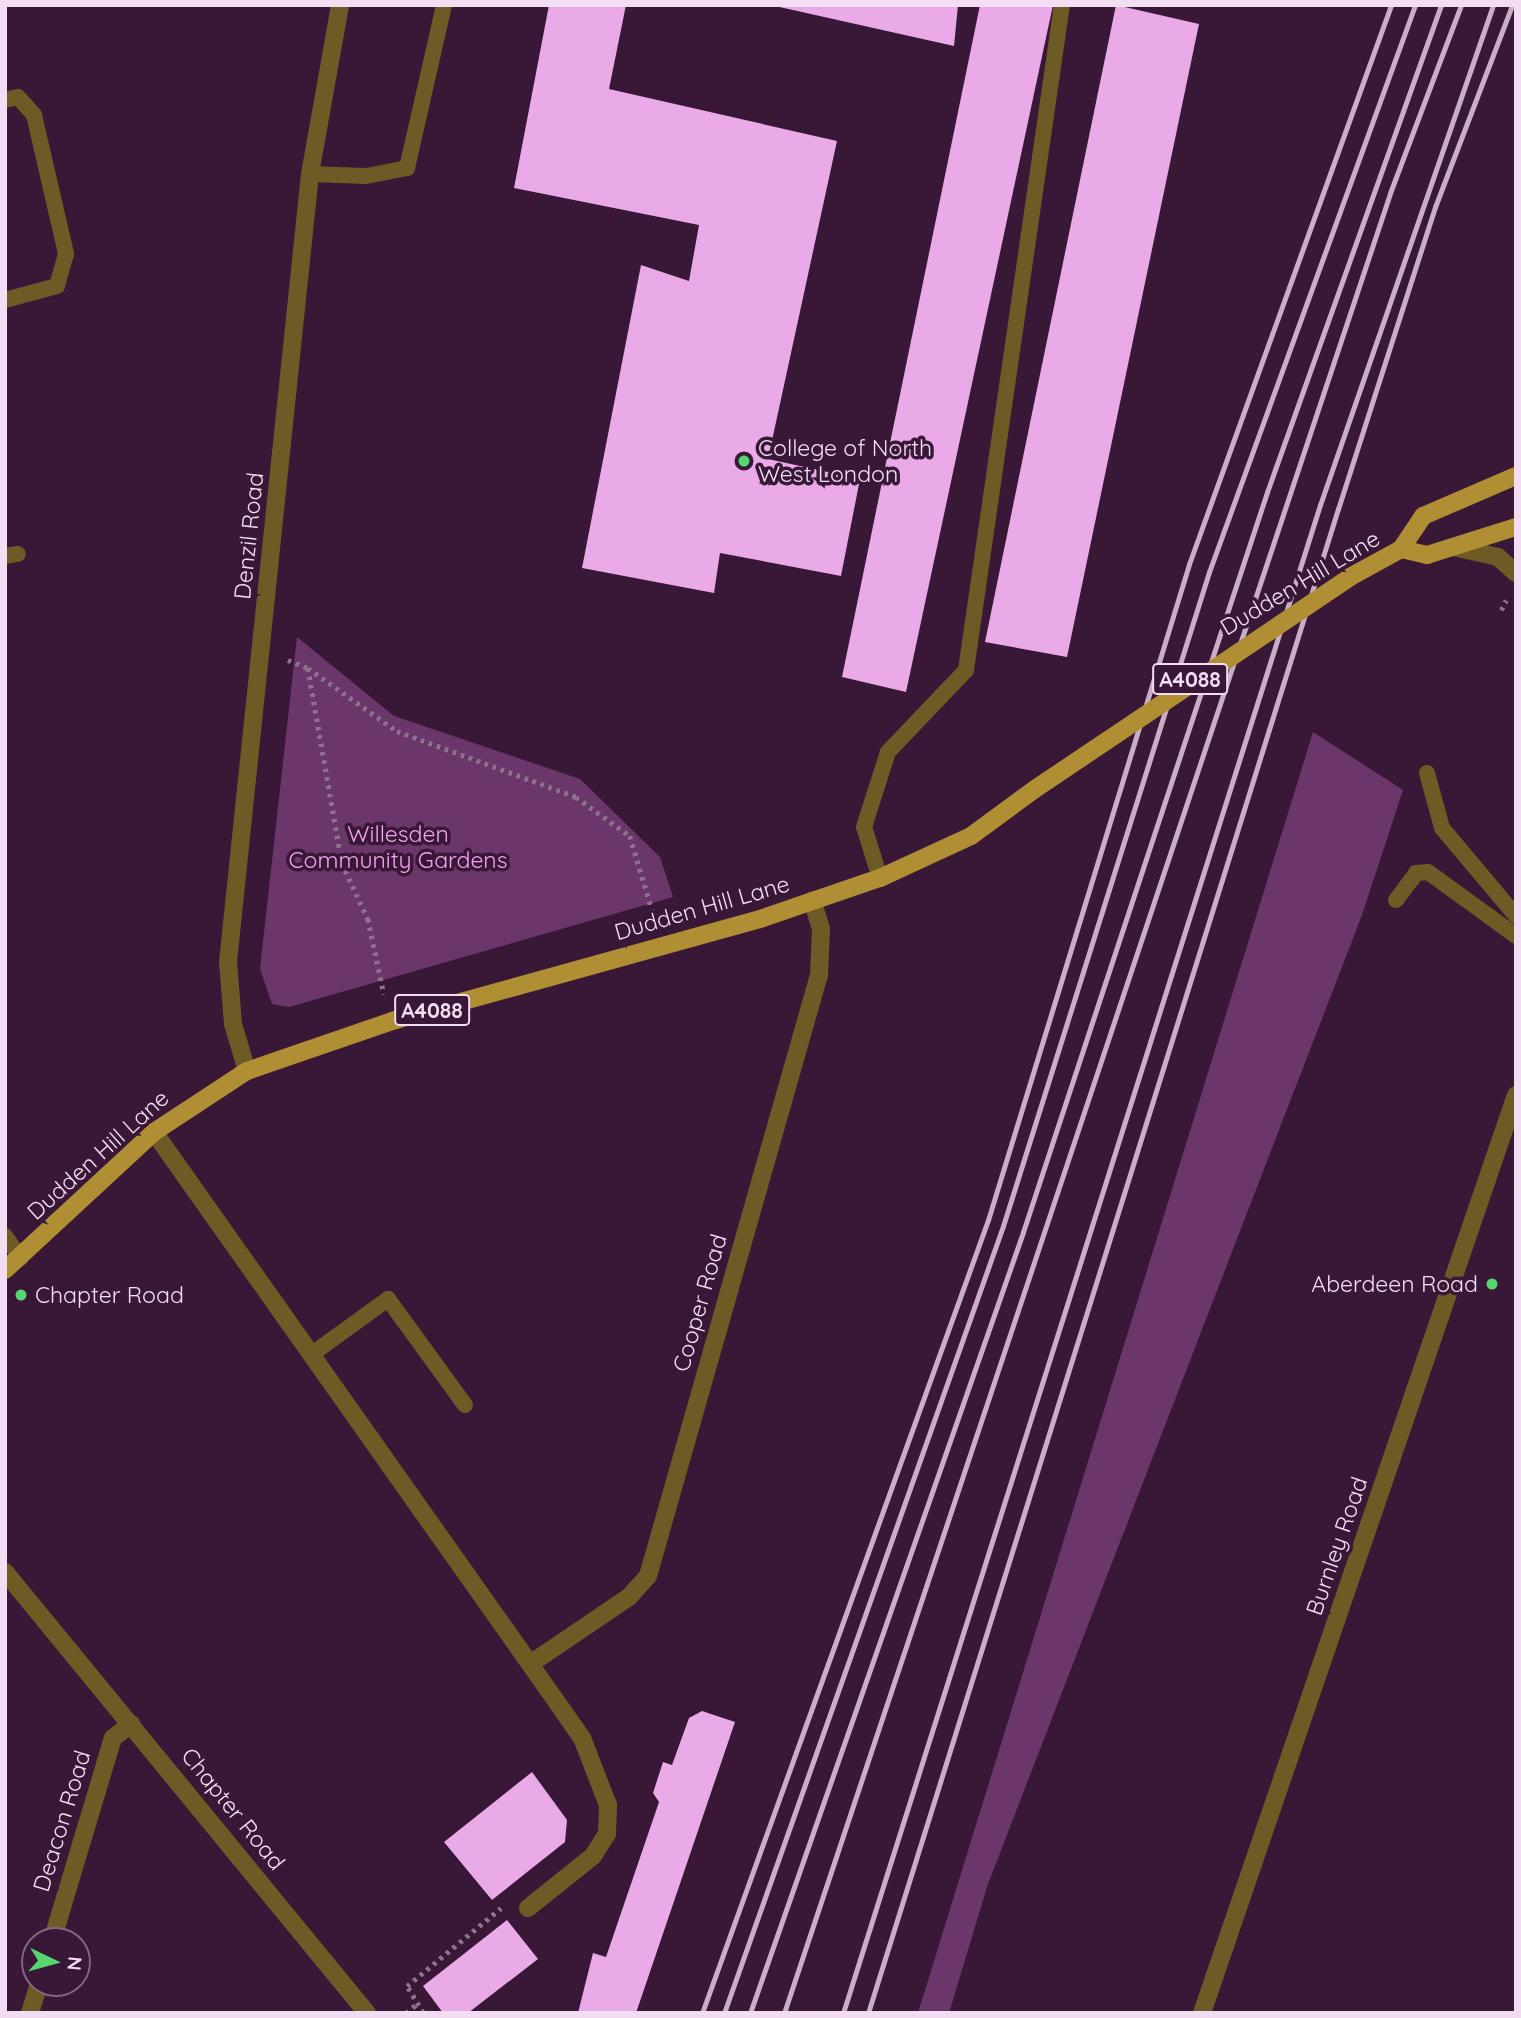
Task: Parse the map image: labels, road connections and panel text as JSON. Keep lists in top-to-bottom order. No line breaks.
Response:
{"streets":{"main road":["Dudden Hill Lane","A4088"],"street":["Denzil Road","Cooper Road","Burnley Road","Chapter Road","Deacon Road"]},"crossings":[["Denzil Road","Dudden Hill Lane"],["Dudden Hill Lane","Cooper Road"],["Chapter Road","Deacon Road"]],"parks":["Willesden Community Gardens"],"places":["College of North West London","Aberdeen Road","Chapter Road"],"north":"right"}
